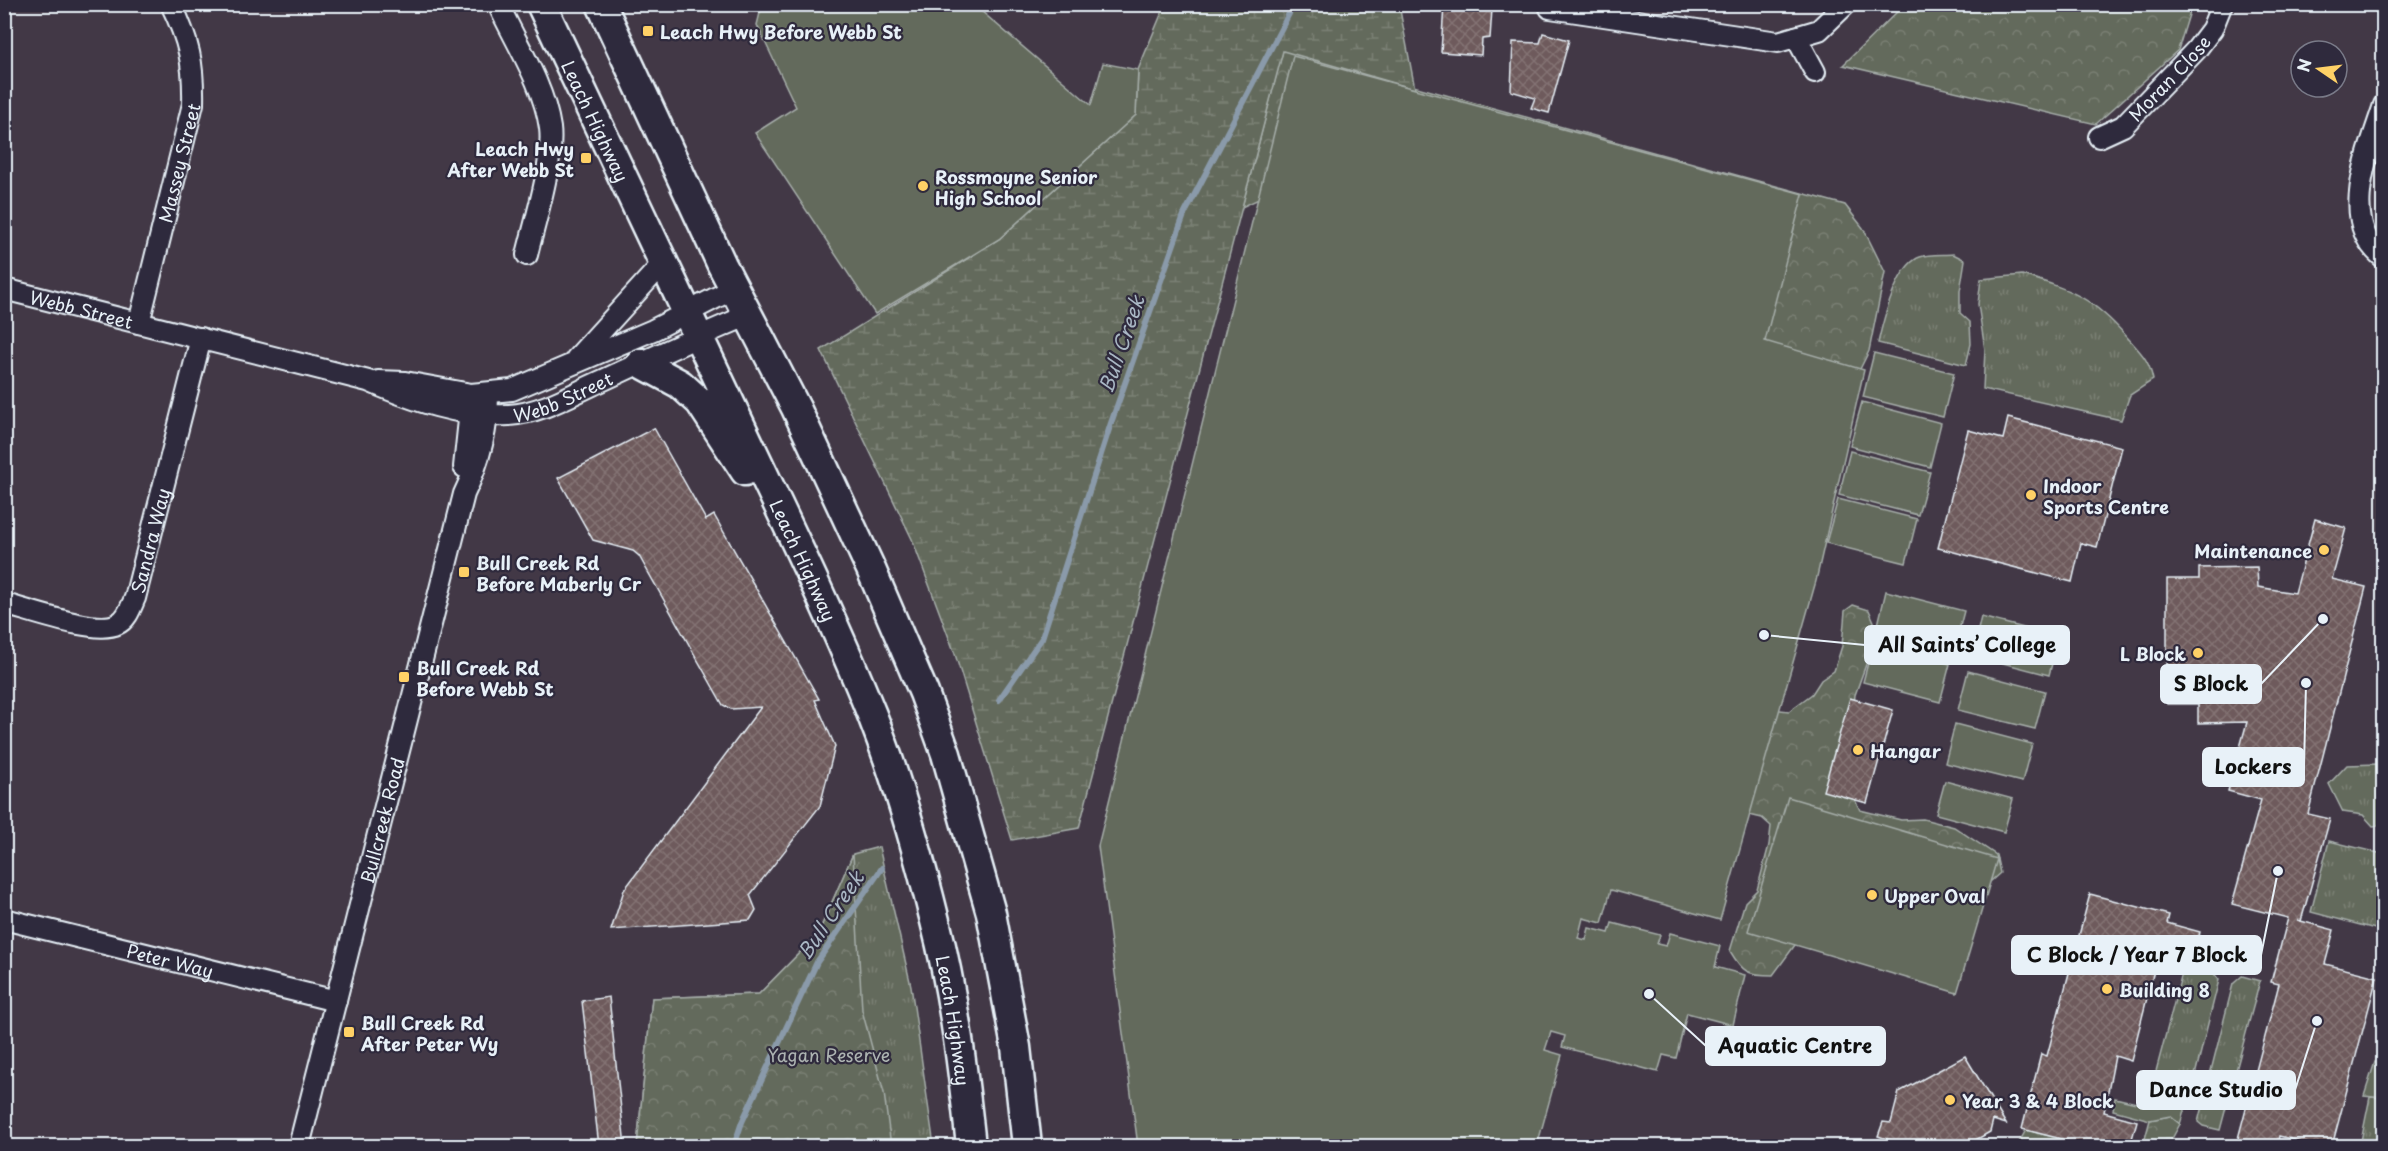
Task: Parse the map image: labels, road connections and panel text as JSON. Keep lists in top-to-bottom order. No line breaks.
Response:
{"streets":{"highway":["Leach Highway"],"street":["Moran Close","Massey Street","Webb Street","Sandra Way","Bullcreek Road","Peter Way"]},"crossings":[["Leach Highway","Webb Street"],["Massey Street","Webb Street"],["Webb Street","Sandra Way"],["Webb Street","Bullcreek Road"],["Bullcreek Road","Peter Way"]],"water":["Bull Creek"],"parks":["Yagan Reserve"],"places":{"transit":["Leach Hwy Before Webb St","Leach Hwy After Webb St","Bull Creek Rd Before Maberly Cr","Bull Creek Rd Before Webb St","Bull Creek Rd After Peter Wy"],"other":["Rossmoyne Senior High School","Indoor Sports Centre","Maintenance","S Block","All Saints’ College","L Block","Lockers","Hangar","C Block / Year 7 Block","Upper Oval","Building 8","Aquatic Centre","Dance Studio","Year 3 & 4 Block"]},"north":"left"}
